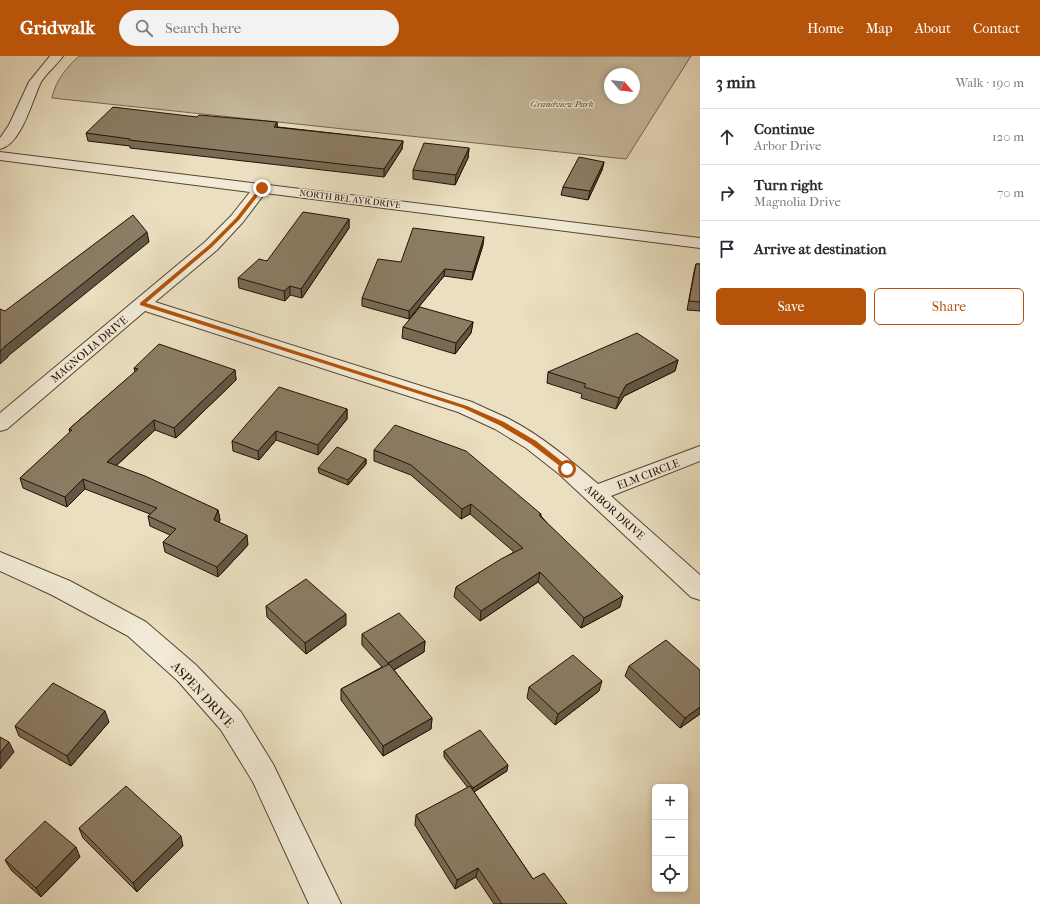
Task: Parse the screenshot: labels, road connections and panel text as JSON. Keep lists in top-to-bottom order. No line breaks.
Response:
{"streets":{"street":["NORTH BEL AYR DRIVE","MAGNOLIA DRIVE","ELM CIRCLE","ARBOR DRIVE","ASPEN DRIVE"]},"crossings":[["NORTH BEL AYR DRIVE","MAGNOLIA DRIVE"],["MAGNOLIA DRIVE","ARBOR DRIVE"],["ELM CIRCLE","ARBOR DRIVE"]],"parks":["Grandview Park"],"north":"bottom right","page":{"header":"Gridwalk","search":"Search here","nav":["Home","Map","About","Contact"],"heading":["3 min","Walk · 190 m"],"list":[["Continue","Arbor Drive","120 m"],["Turn right","Magnolia Drive","70 m"],"Arrive at destination"],"buttons":["Save","Share"],"map_buttons":["+","−"]}}
